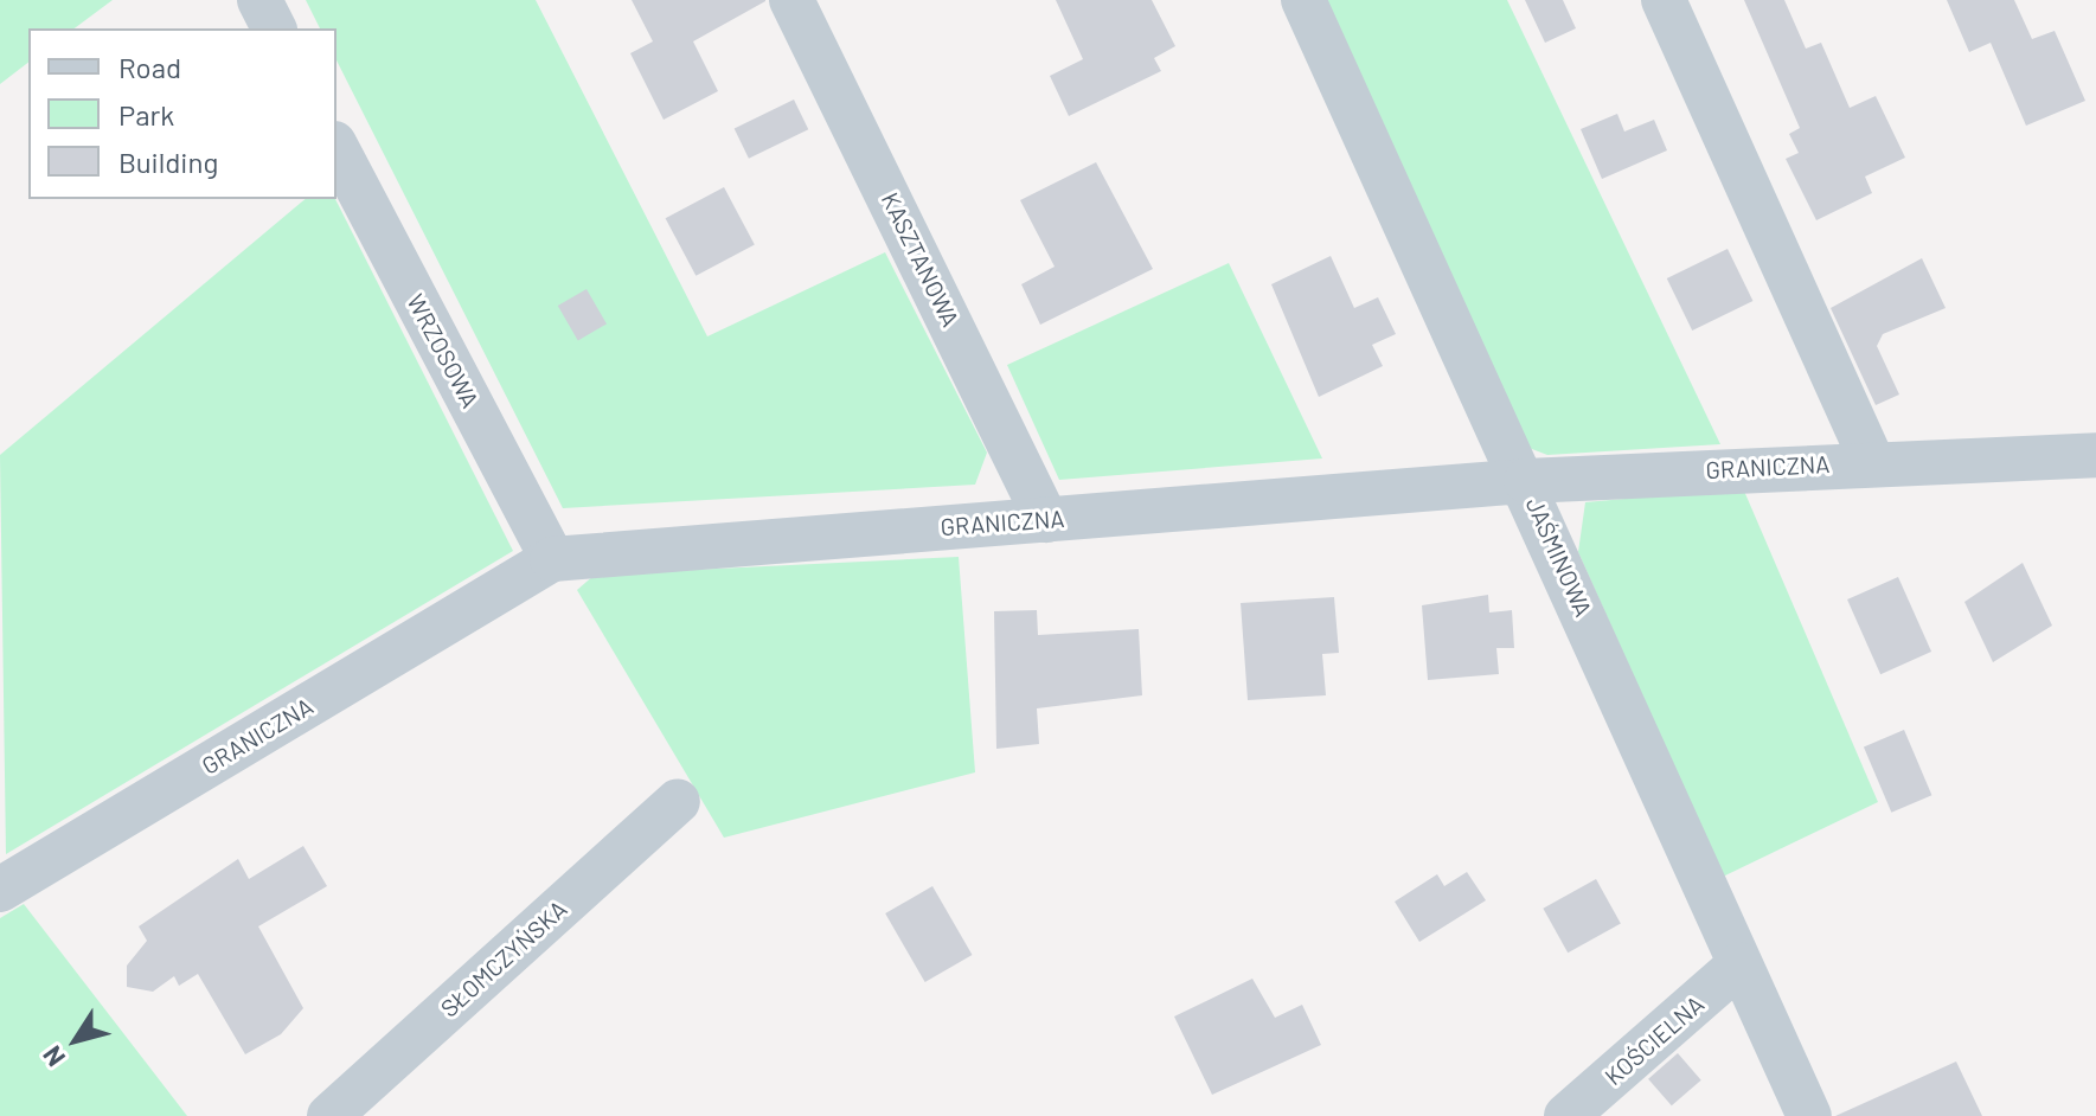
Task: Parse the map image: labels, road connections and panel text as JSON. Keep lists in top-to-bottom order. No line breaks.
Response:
{"streets":{"street":["KASZTANOWA","WRZOSOWA","GRANICZNA","JAŚMINOWA","SŁOMCZYŃSKA","KOŚCIELNA"]},"crossings":[["KASZTANOWA","GRANICZNA"],["WRZOSOWA","GRANICZNA"],["GRANICZNA","JAŚMINOWA"],["JAŚMINOWA","KOŚCIELNA"]],"legend":["Road","Park","Building"],"north":"bottom left"}
